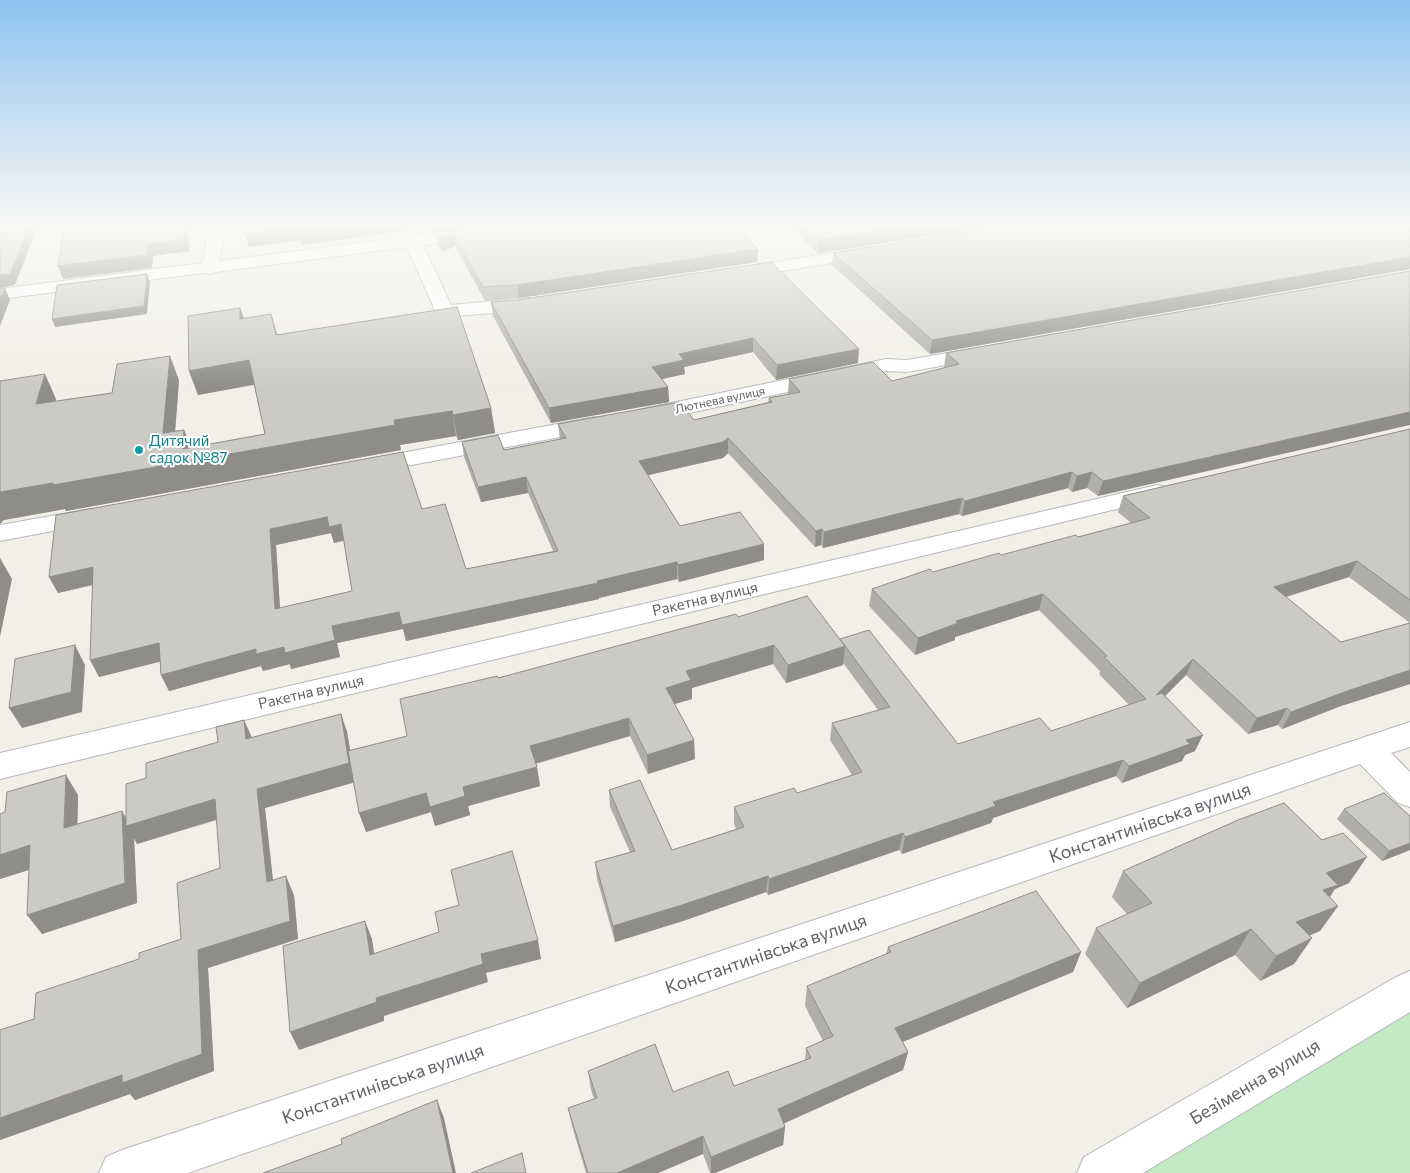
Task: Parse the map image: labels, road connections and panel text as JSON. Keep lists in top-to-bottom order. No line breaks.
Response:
{"streets":{"street":["Лютнева вулиця","Ракетна вулиця","Константинівська вулиця","Безіменна вулиця"]},"places":["Дитячий садок №87"]}
